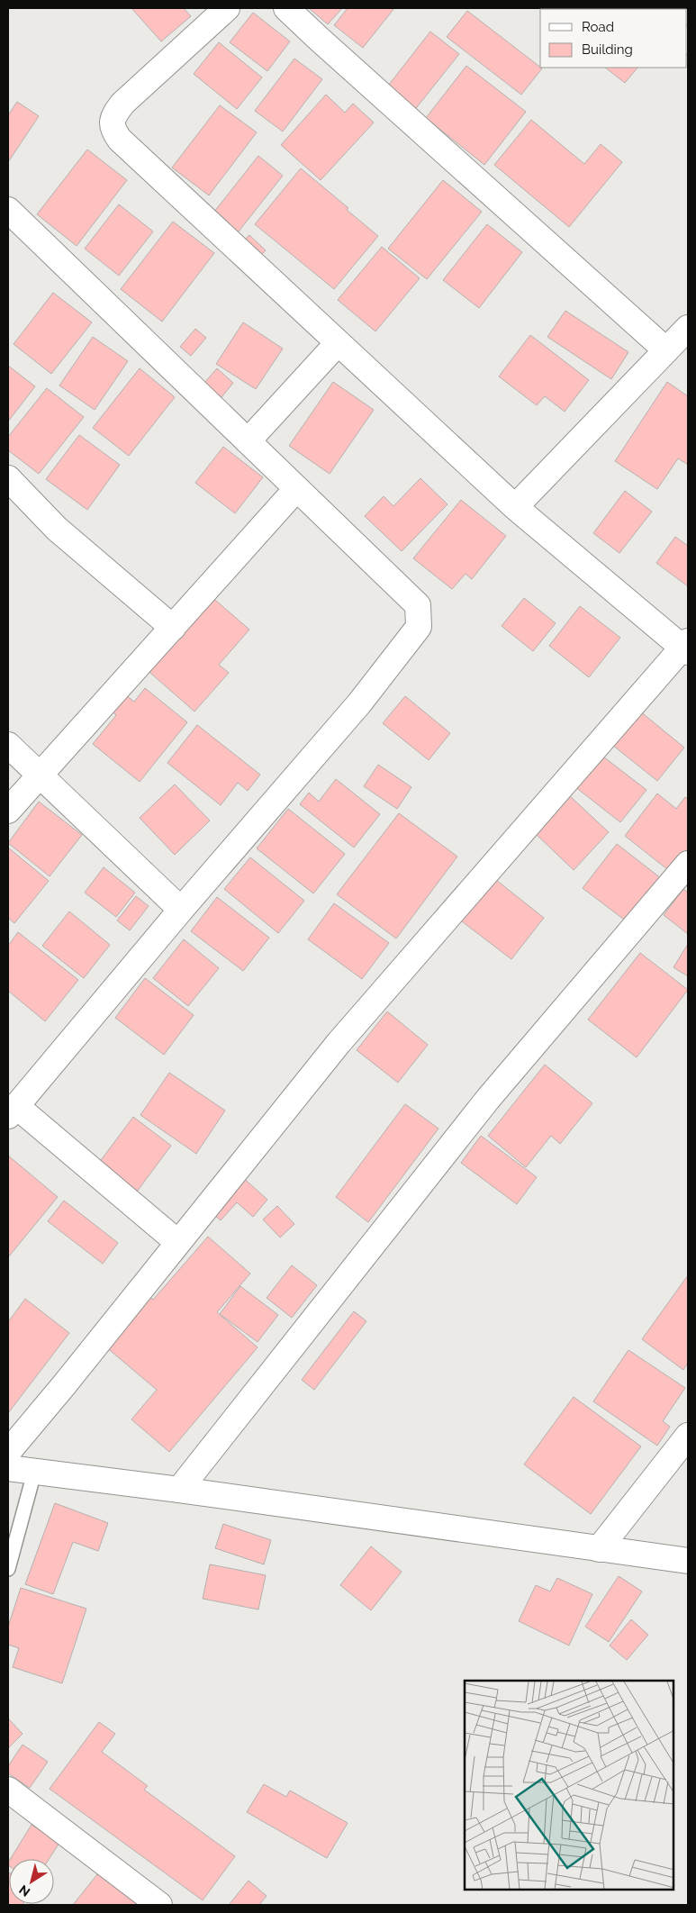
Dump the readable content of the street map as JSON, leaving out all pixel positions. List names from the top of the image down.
{
  "legend": ["Road", "Building"],
  "north": "bottom left"
}
